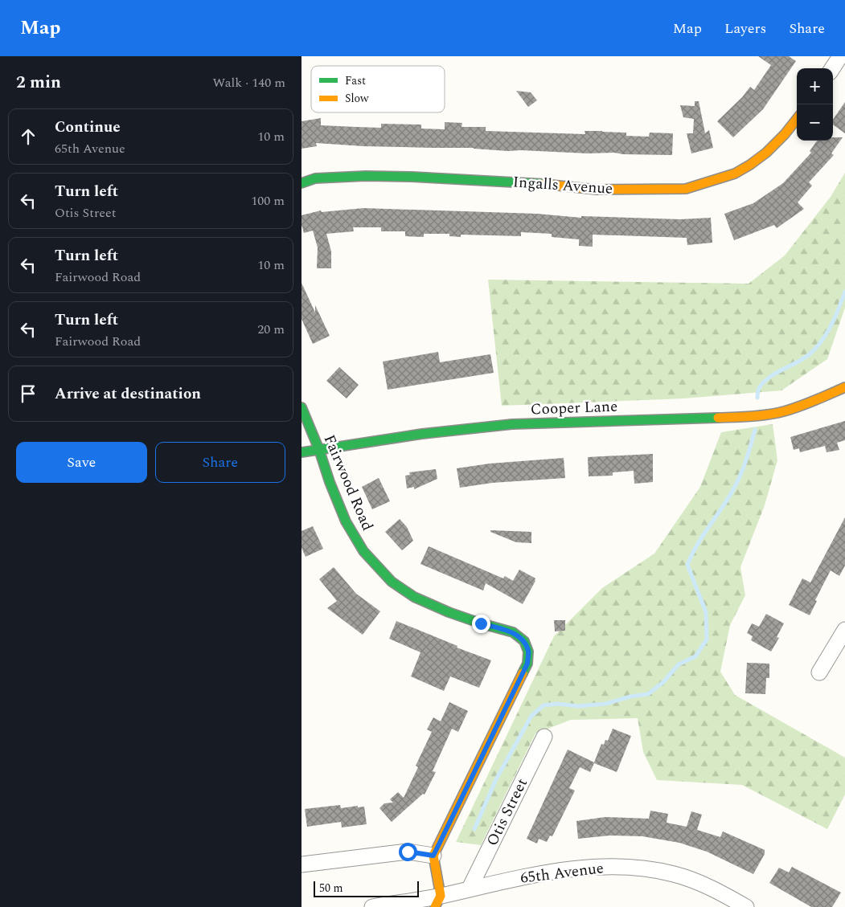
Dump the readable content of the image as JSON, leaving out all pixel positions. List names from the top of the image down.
{
  "streets": {
    "street": [
      "Ingalls Avenue",
      "Cooper Lane",
      "Fairwood Road",
      "Otis Street",
      "65th Avenue"
    ]
  },
  "crossings": [
    ["Cooper Lane", "Fairwood Road"],
    ["Otis Street", "65th Avenue"]
  ],
  "legend": ["Fast", "Slow"],
  "scale_bar": "50 m",
  "page": {
    "header": "Map",
    "nav": ["Map", "Layers", "Share"],
    "heading": ["2 min", "Walk · 140 m"],
    "map_buttons": ["+", "−"],
    "list": [
      ["Continue", "65th Avenue", "10 m"],
      ["Turn left", "Otis Street", "100 m"],
      ["Turn left", "Fairwood Road", "10 m"],
      ["Turn left", "Fairwood Road", "20 m"],
      "Arrive at destination"
    ],
    "buttons": ["Save", "Share"],
    "scale": "50 m"
  }
}
